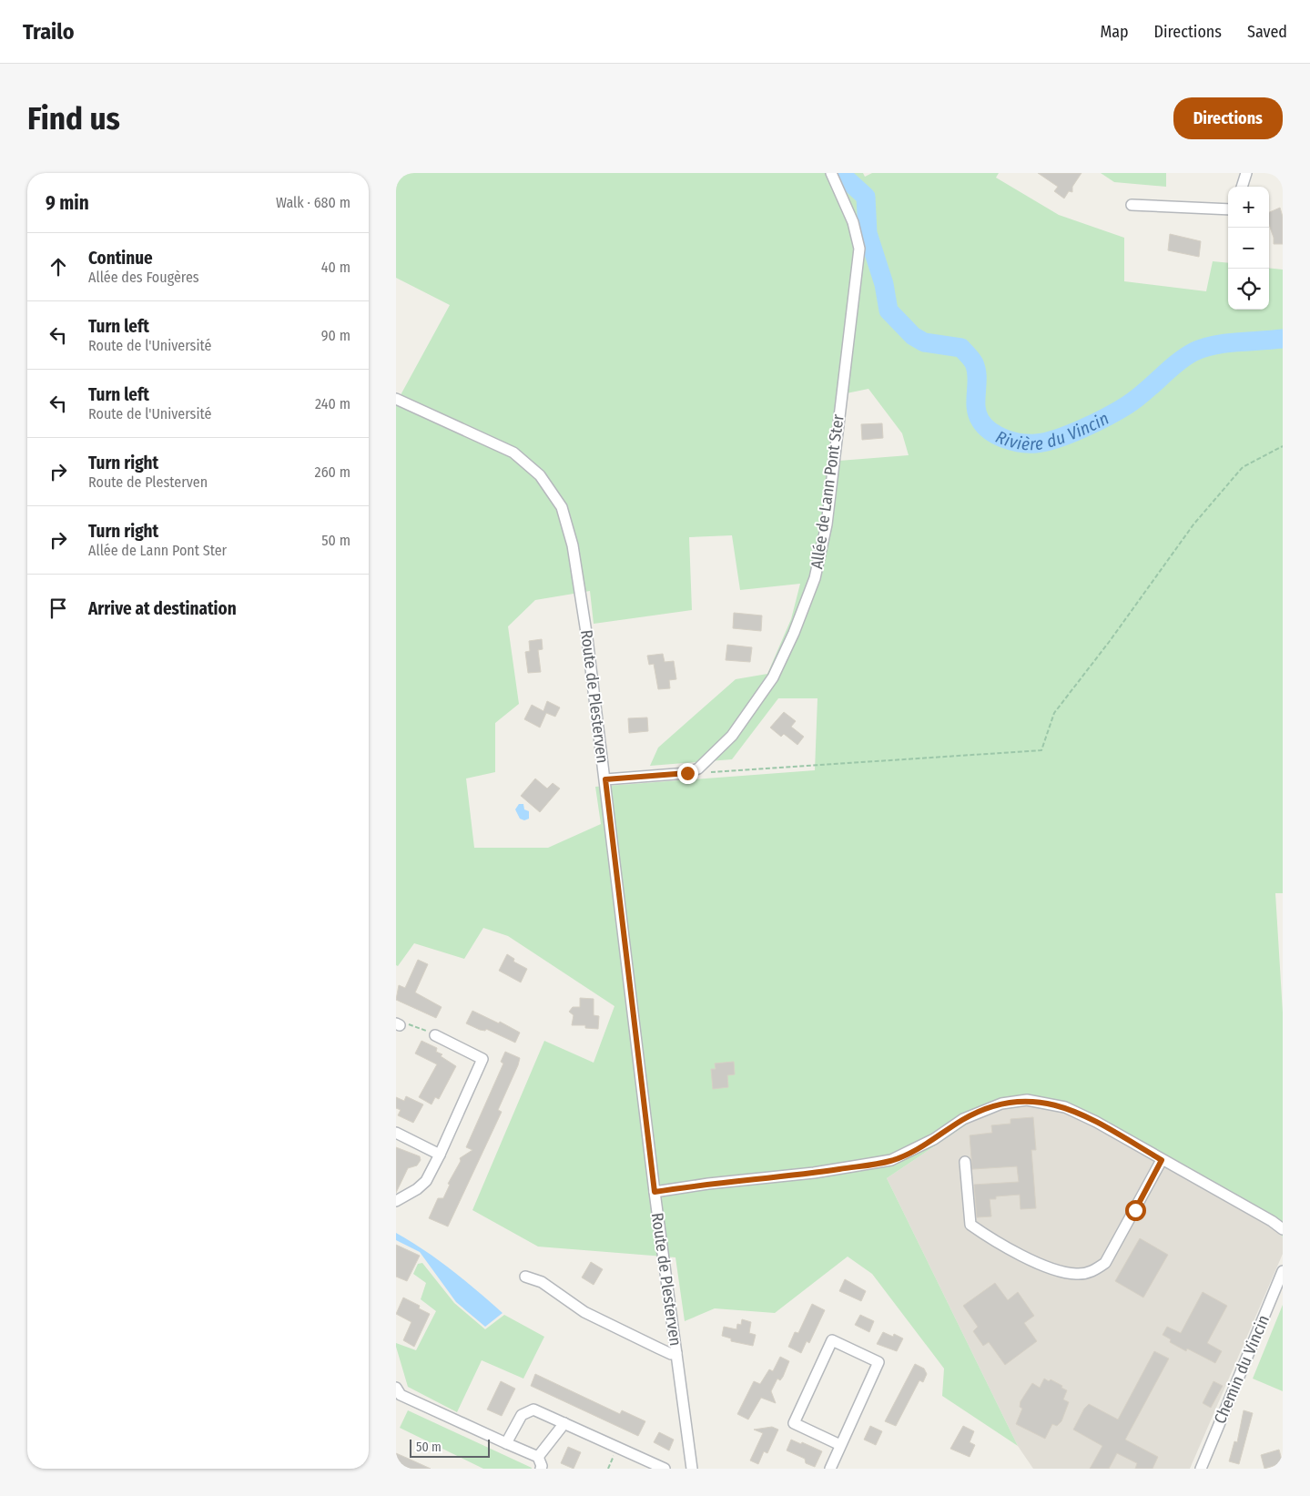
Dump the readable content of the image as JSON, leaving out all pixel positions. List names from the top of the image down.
{
  "streets": {
    "street": ["Allée de Lann Pont Ster", "Route de Plesterven", "Chemin du Vincin"]
  },
  "water": ["Rivière du Vincin"],
  "scale_bar": "50 m",
  "page": {
    "header": "Trailo",
    "nav": ["Map", "Directions", "Saved"],
    "buttons": "Directions",
    "title": "Find us",
    "heading": ["9 min", "Walk · 680 m"],
    "map_buttons": ["+", "−"],
    "list": [
      ["Continue", "Allée des Fougères", "40 m"],
      ["Turn left", "Route de l'Université", "90 m"],
      ["Turn left", "Route de l'Université", "240 m"],
      ["Turn right", "Route de Plesterven", "260 m"],
      ["Turn right", "Allée de Lann Pont Ster", "50 m"],
      "Arrive at destination"
    ],
    "scale": "50 m"
  }
}
